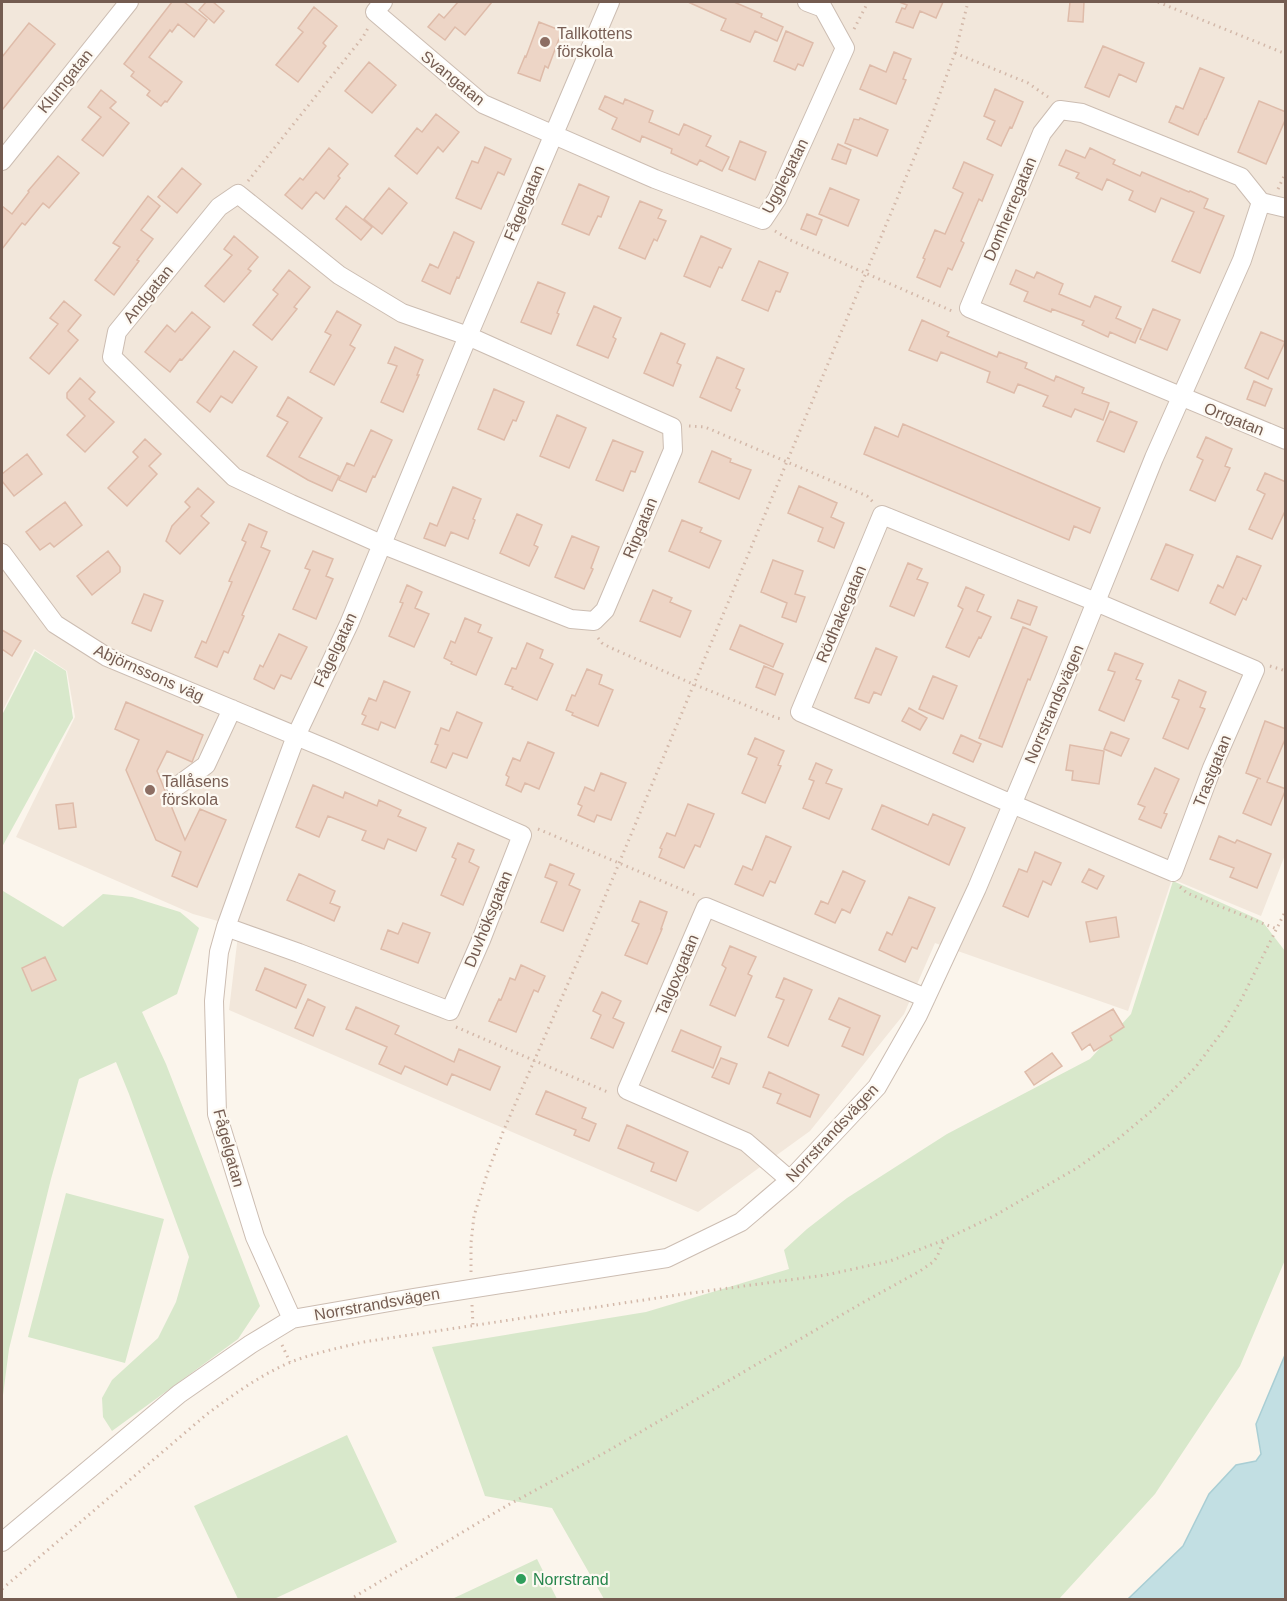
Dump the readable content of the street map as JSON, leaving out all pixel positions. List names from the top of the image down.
{
  "streets": {
    "street": [
      "Svangatan",
      "Klumgatan",
      "Ugglegatan",
      "Fågelgatan",
      "Domherregatan",
      "Andgatan",
      "Orrgatan",
      "Ripgatan",
      "Rödhakegatan",
      "Abjörnssons väg",
      "Norrstrandsvägen",
      "Trastgatan",
      "Duvhöksgatan",
      "Talgoxgatan"
    ]
  },
  "crossings": [
    ["Svangatan", "Ugglegatan"],
    ["Svangatan", "Fågelgatan"],
    ["Ugglegatan", "Fågelgatan"],
    ["Fågelgatan", "Andgatan"],
    ["Fågelgatan", "Abjörnssons väg"],
    ["Fågelgatan", "Norrstrandsvägen"],
    ["Orrgatan", "Norrstrandsvägen"],
    ["Norrstrandsvägen", "Trastgatan"]
  ],
  "places": ["Tallkottens förskola", "Tallåsens förskola", "Norrstrand"]
}
